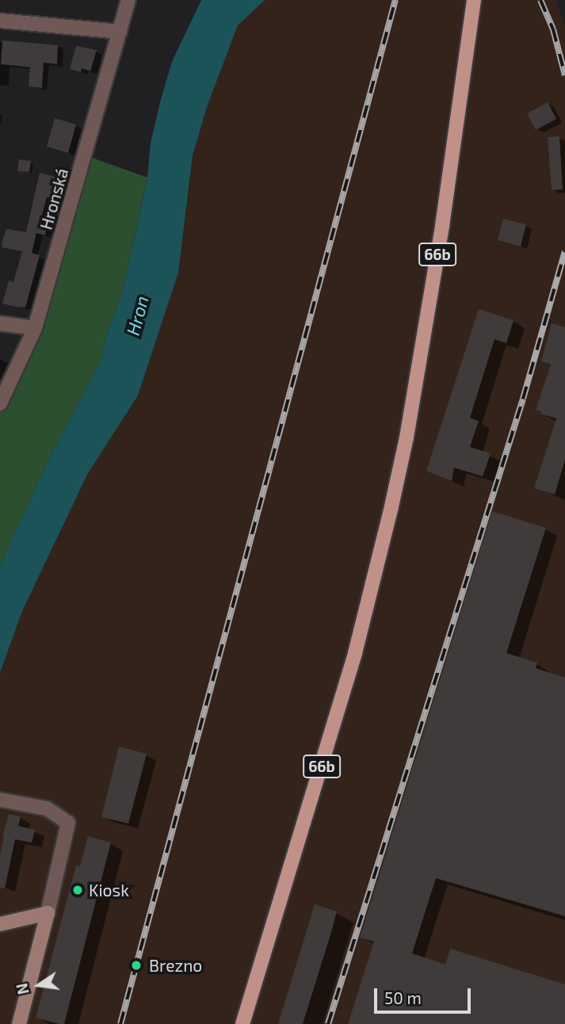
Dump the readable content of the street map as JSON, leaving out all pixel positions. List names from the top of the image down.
{
  "streets": {
    "main road": ["66b"],
    "street": ["Hronská"]
  },
  "water": ["Hron"],
  "places": ["Kiosk", "Brezno"],
  "scale_bar": "50 m",
  "north": "left"
}
